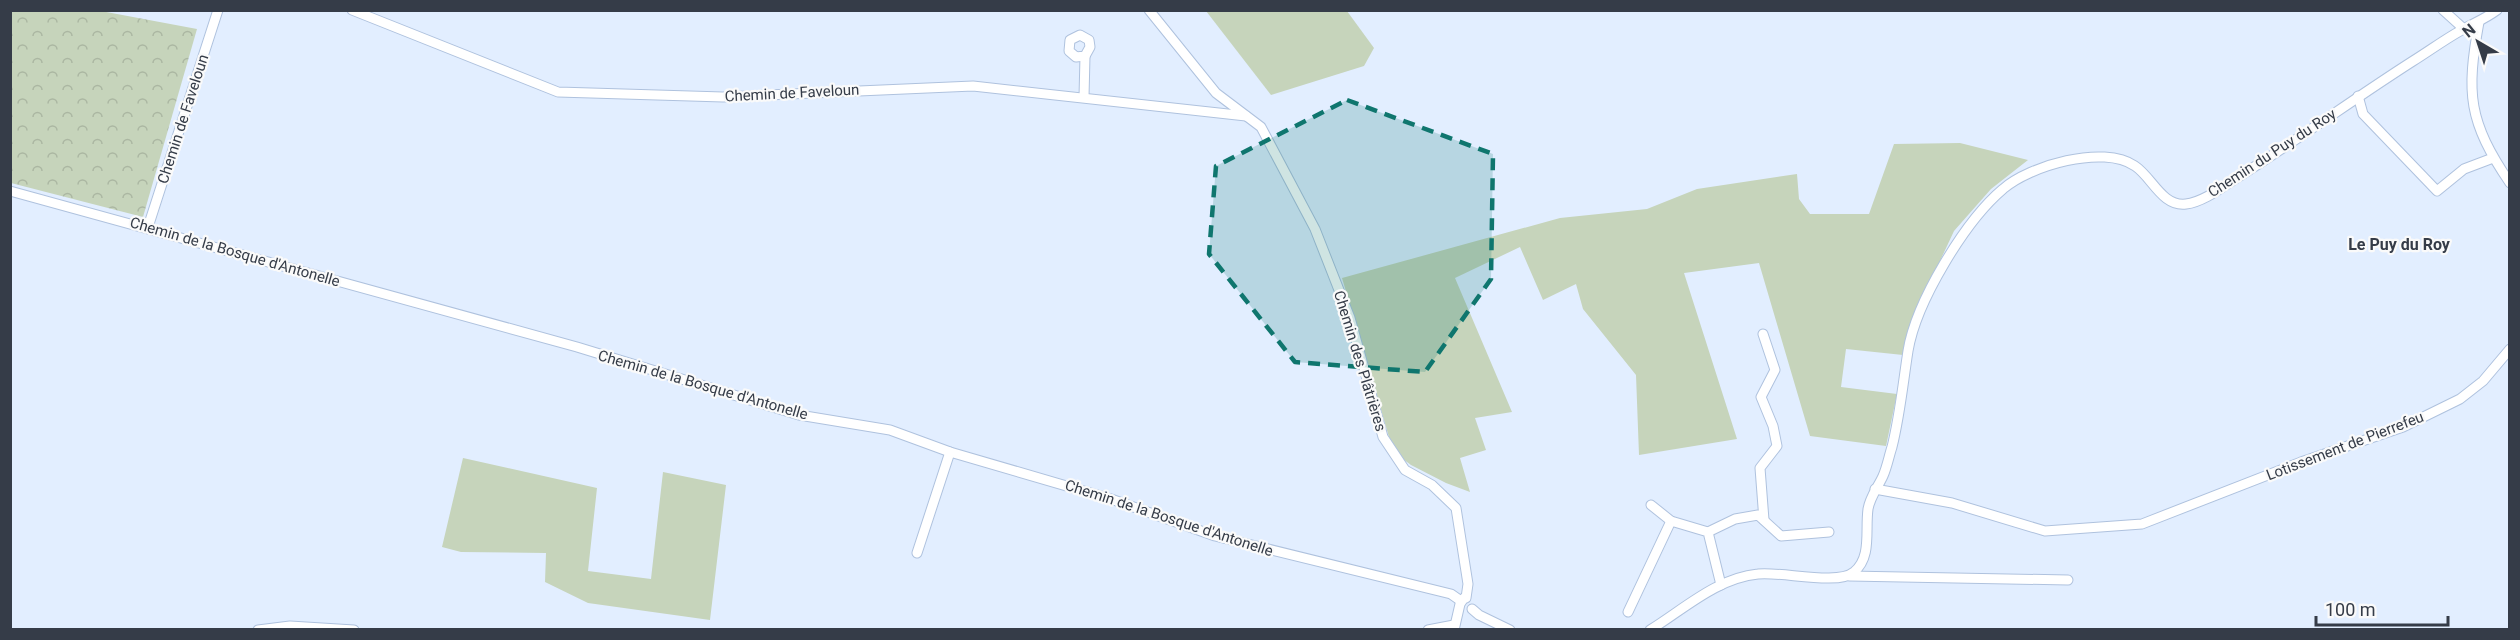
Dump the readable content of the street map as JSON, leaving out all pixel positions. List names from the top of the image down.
{
  "streets": {
    "street": [
      "Chemin de Faveloun",
      "Chemin du Puy du Roy",
      "Chemin de la Bosque d'Antonelle",
      "Chemin des Plâtrières",
      "Lotissement de Pierrefeu"
    ]
  },
  "crossings": [
    ["Chemin de Faveloun", "Chemin de la Bosque d'Antonelle"],
    ["Chemin de Faveloun", "Chemin des Plâtrières"],
    ["Chemin du Puy du Roy", "Lotissement de Pierrefeu"],
    ["Chemin de la Bosque d'Antonelle", "Chemin des Plâtrières"]
  ],
  "districts": ["Le Puy du Roy"],
  "scale_bar": "100 m",
  "north": "top left"
}
